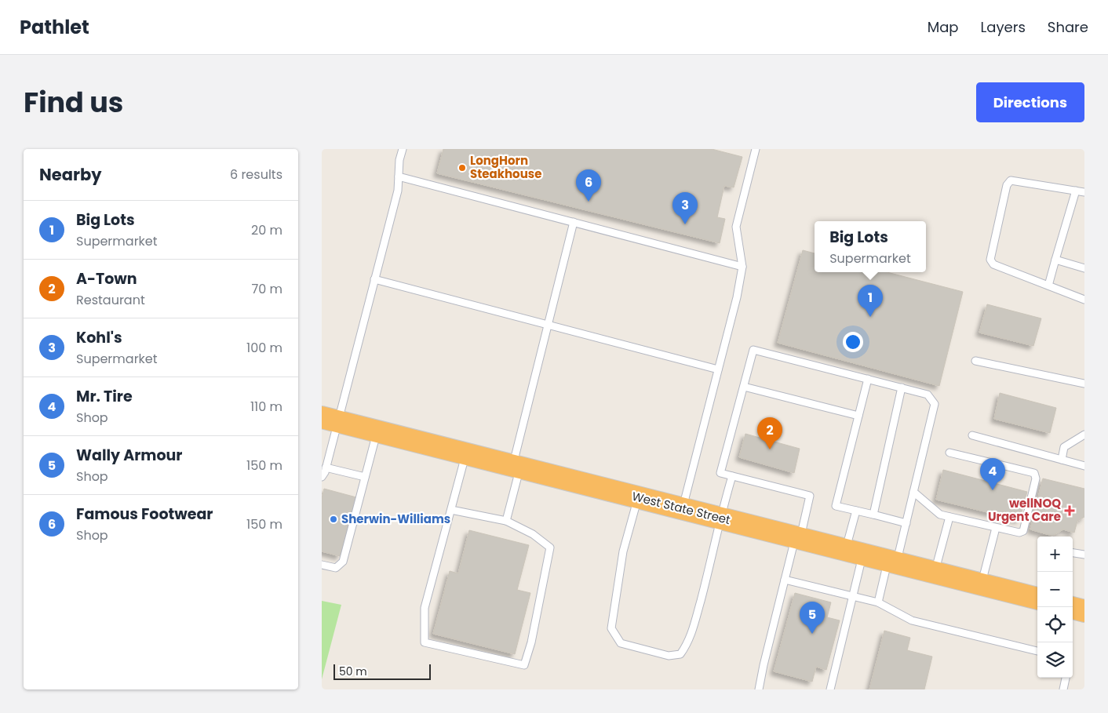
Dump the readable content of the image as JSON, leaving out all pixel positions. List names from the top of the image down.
{
  "streets": {
    "highway": ["West State Street"]
  },
  "places": {
    "other": ["LongHorn Steakhouse", "Sherwin-Williams"],
    "health": ["wellNOQ Urgent Care"]
  },
  "scale_bar": "50 m",
  "page": {
    "header": "Pathlet",
    "nav": ["Map", "Layers", "Share"],
    "title": "Find us",
    "buttons": "Directions",
    "heading": ["Nearby", "6 results"],
    "pins": [
      "6",
      "3",
      "1",
      "2",
      "4",
      "5"
    ],
    "list": [
      {
        "mark": "1",
        "name": "Big Lots",
        "note": "Supermarket",
        "value": "20 m"
      },
      {
        "mark": "2",
        "name": "A-Town",
        "note": "Restaurant",
        "value": "70 m"
      },
      {
        "mark": "3",
        "name": "Kohl's",
        "note": "Supermarket",
        "value": "100 m"
      },
      {
        "mark": "4",
        "name": "Mr. Tire",
        "note": "Shop",
        "value": "110 m"
      },
      {
        "mark": "5",
        "name": "Wally Armour",
        "note": "Shop",
        "value": "150 m"
      },
      {
        "mark": "6",
        "name": "Famous Footwear",
        "note": "Shop",
        "value": "150 m"
      }
    ],
    "popup": ["Big Lots", "Supermarket"],
    "map_buttons": ["+", "−"],
    "scale": "50 m"
  }
}
